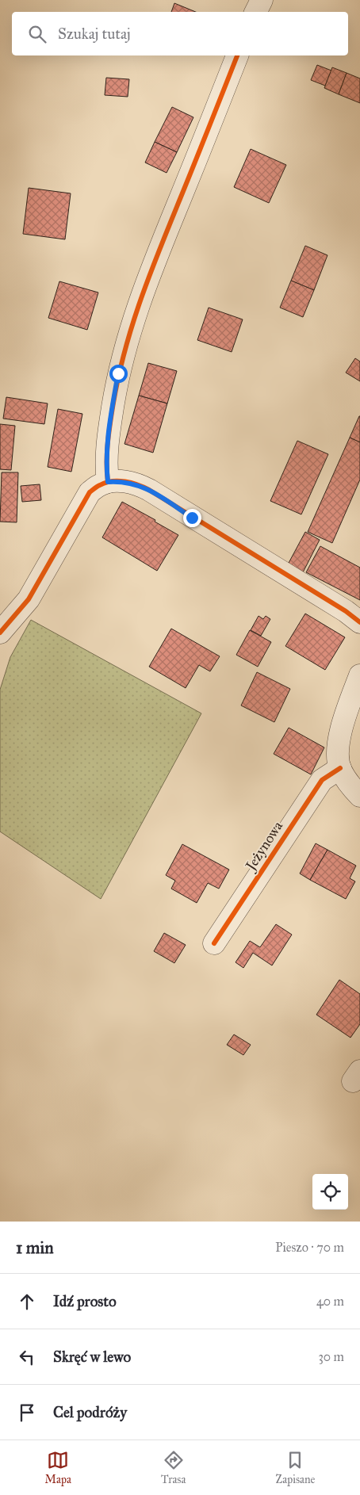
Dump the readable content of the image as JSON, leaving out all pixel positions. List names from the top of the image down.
{
  "streets": {
    "street": ["Jeżynowa"]
  },
  "page": {
    "search": "Szukaj tutaj",
    "heading": ["1 min", "Pieszo · 70 m"],
    "list": [
      ["Idź prosto", "40 m"],
      ["Skręć w lewo", "30 m"],
      "Cel podróży"
    ],
    "nav": ["Mapa", "Trasa", "Zapisane"]
  }
}
